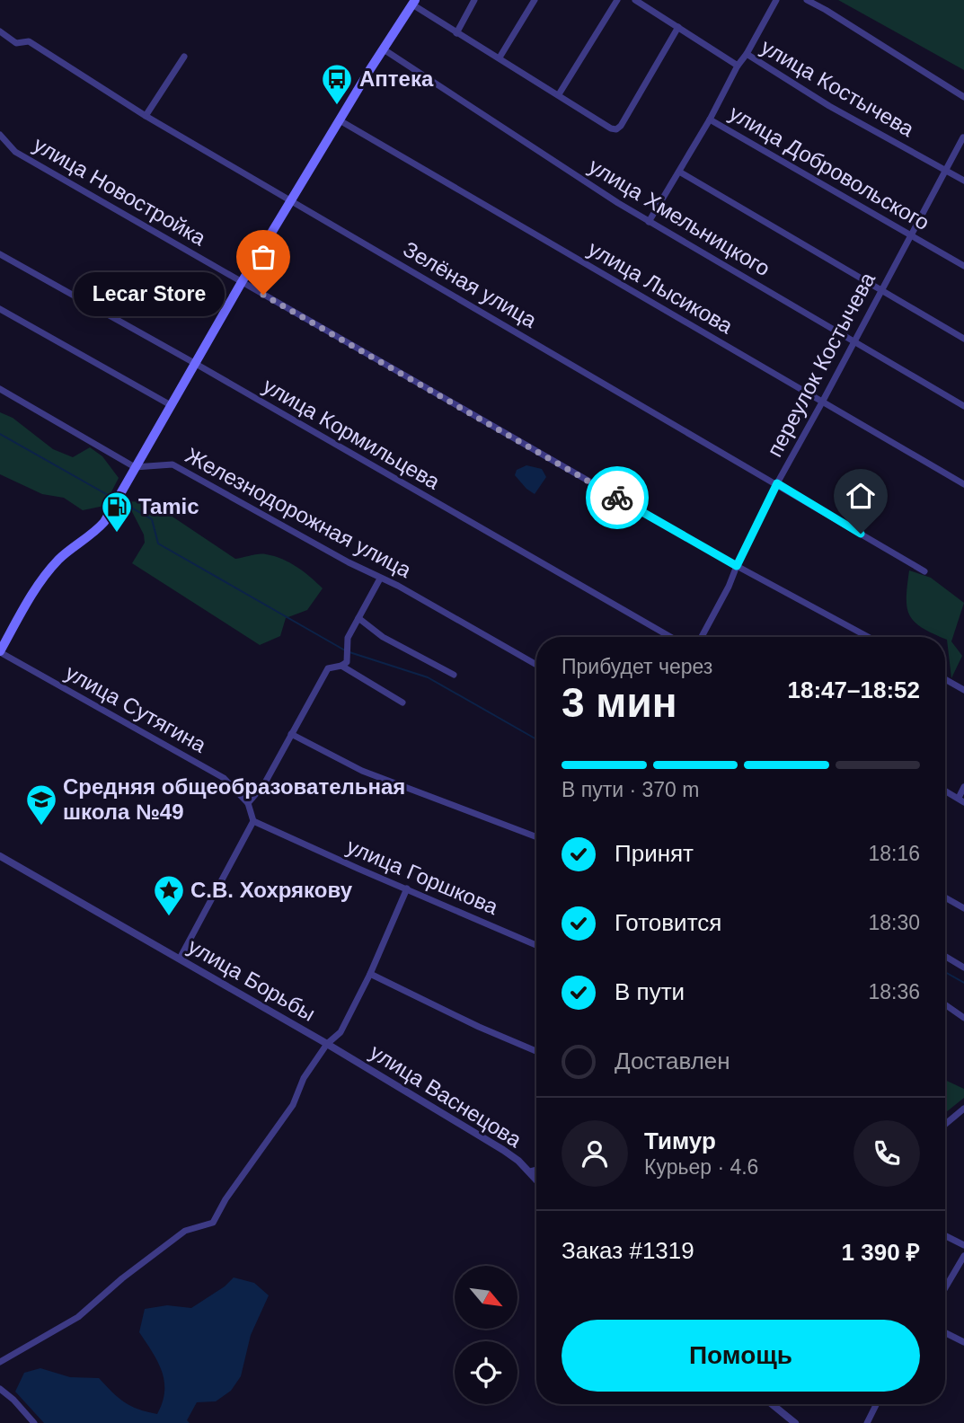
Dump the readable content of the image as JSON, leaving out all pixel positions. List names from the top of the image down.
{
  "streets": {
    "street": [
      "улица Костычева",
      "улица Добровольского",
      "улица Новостройка",
      "улица Хмельницкого",
      "Зелёная улица",
      "улица Лысикова",
      "переулок Костычева",
      "улица Кормильцева",
      "Железнодорожная улица",
      "улица Сутягина",
      "улица Горшкова",
      "улица Борьбы",
      "улица Васнецова"
    ]
  },
  "crossings": [
    ["улица Костычева", "переулок Костычева"],
    ["улица Добровольского", "переулок Костычева"],
    ["улица Новостройка", "переулок Костычева"],
    ["улица Хмельницкого", "переулок Костычева"],
    ["Зелёная улица", "переулок Костычева"],
    ["улица Лысикова", "переулок Костычева"],
    ["улица Борьбы", "улица Васнецова"]
  ],
  "places": {
    "bus stop": ["Аптека"],
    "other": ["Lecar Store"],
    "fuel station": ["Tamic"],
    "school or university": ["Средняя общеобразовательная школа №49"],
    "place": ["С.В. Хохрякову"]
  },
  "north": "bottom right",
  "page": {
    "bubble": "Lecar Store",
    "heading": ["3 мин", "Прибудет через", "18:47–18:52"],
    "panel": [
      "Тимур",
      "Курьер · 4.6",
      "Заказ #1319",
      "1 390 ₽"
    ],
    "bar": "В пути · 370 m",
    "list": [
      ["Принят", "18:16"],
      ["Готовится", "18:30"],
      ["В пути", "18:36"],
      "Доставлен"
    ],
    "buttons": "Помощь"
  }
}
